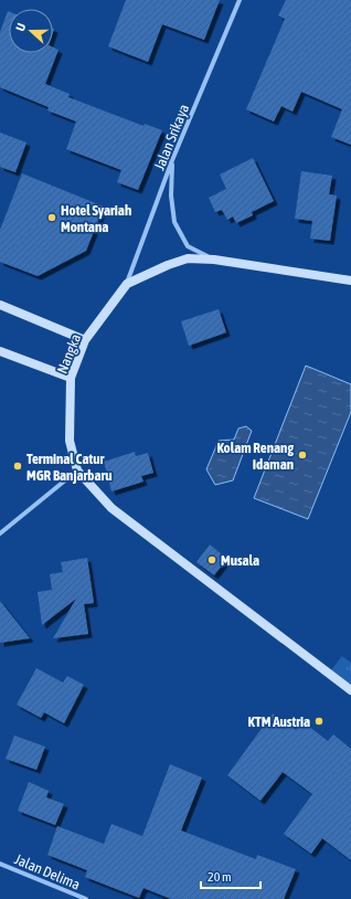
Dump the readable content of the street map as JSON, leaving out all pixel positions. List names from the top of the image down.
{
  "streets": {
    "street": ["Jalan Srikaya", "Nangka", "Jalan Delima"]
  },
  "crossings": [
    ["Jalan Srikaya", "Nangka"]
  ],
  "places": [
    "Hotel Syariah Montana",
    "Kolam Renang Idaman",
    "Terminal Catur MGR Banjarbaru",
    "Musala",
    "KTM Austria"
  ],
  "scale_bar": "20 m",
  "north": "left"
}
